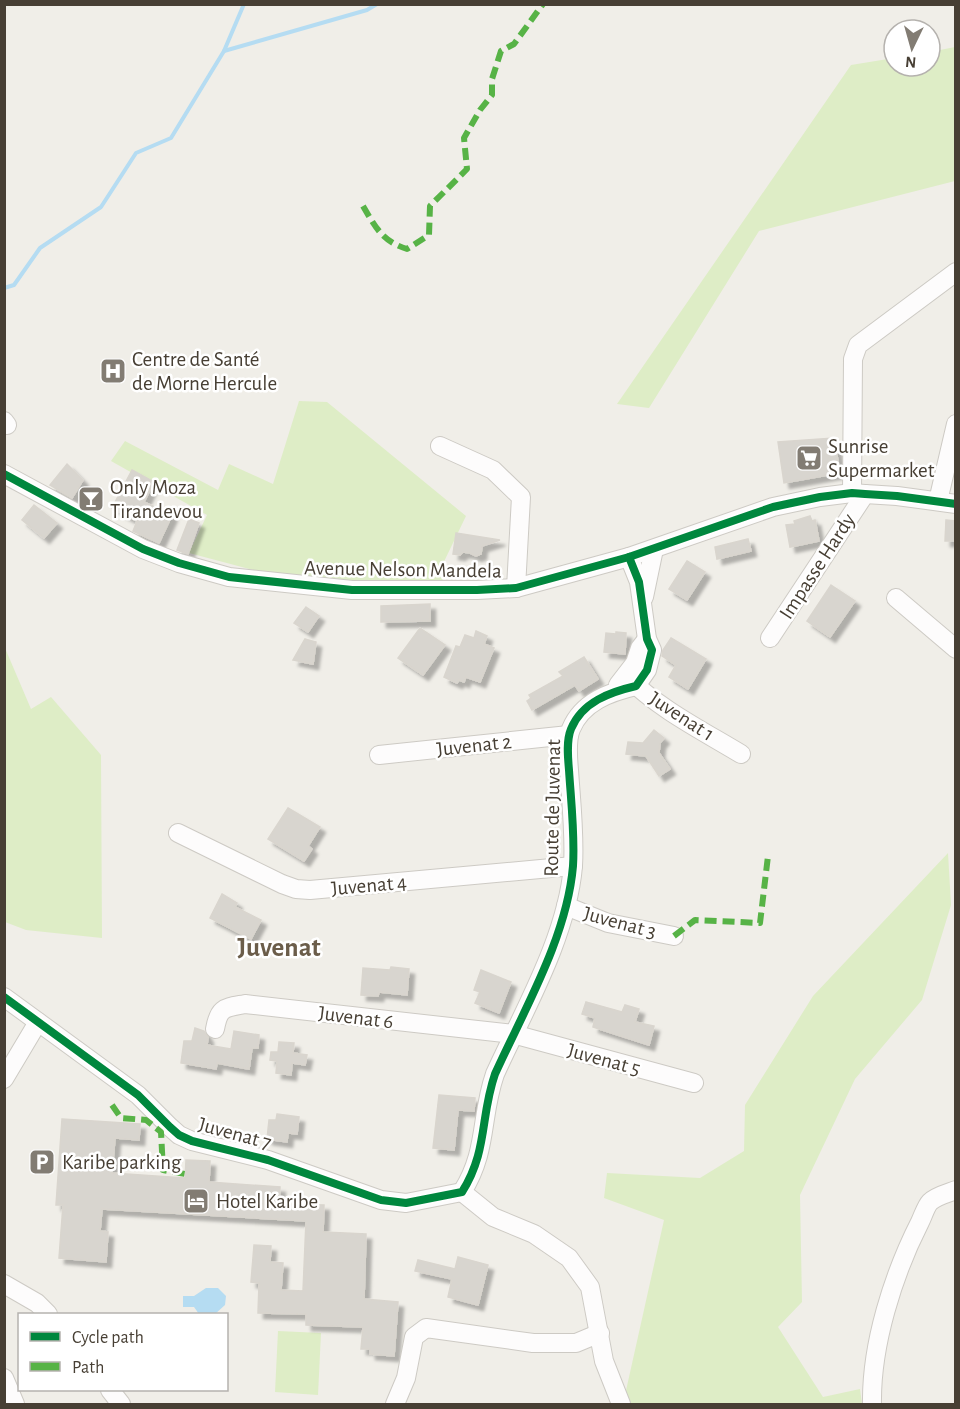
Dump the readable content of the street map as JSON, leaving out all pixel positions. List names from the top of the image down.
{
  "streets": {
    "street": [
      "Impasse Hardy",
      "Avenue Nelson Mandela",
      "Juvenat 1",
      "Juvenat 2",
      "Route de Juvenat",
      "Juvenat 4",
      "Juvenat 3",
      "Juvenat 6",
      "Juvenat 5",
      "Juvenat 7"
    ]
  },
  "crossings": [
    ["Impasse Hardy", "Avenue Nelson Mandela"],
    ["Avenue Nelson Mandela", "Route de Juvenat"],
    ["Juvenat 1", "Route de Juvenat"],
    ["Juvenat 2", "Route de Juvenat"],
    ["Route de Juvenat", "Juvenat 4"],
    ["Route de Juvenat", "Juvenat 3"],
    ["Route de Juvenat", "Juvenat 6"],
    ["Route de Juvenat", "Juvenat 5"],
    ["Route de Juvenat", "Juvenat 7"],
    ["Juvenat 6", "Juvenat 5"]
  ],
  "districts": ["Juvenat"],
  "places": {
    "hospital": ["Centre de Santé de Morne Hercule"],
    "supermarket": ["Sunrise Supermarket"],
    "bar": ["Only Moza Tirandevou"],
    "parking": ["Karibe parking"],
    "hotel": ["Hotel Karibe"]
  },
  "legend": ["Cycle path", "Path"],
  "north": "bottom"
}
